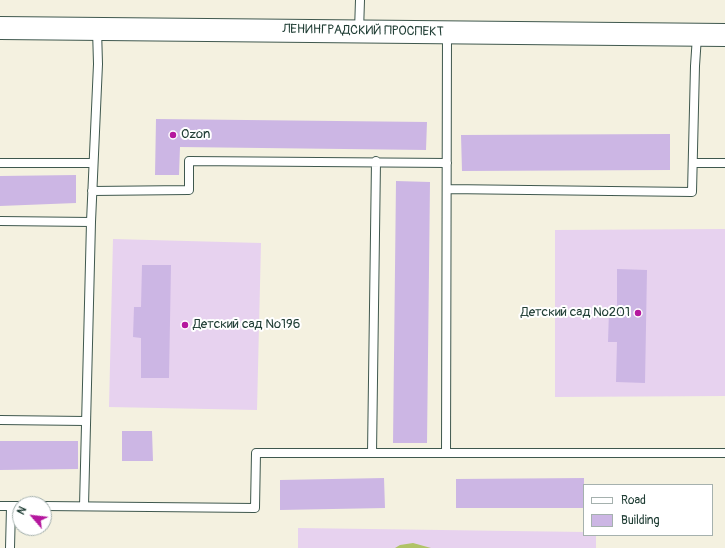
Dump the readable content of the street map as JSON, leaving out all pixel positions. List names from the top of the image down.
{
  "streets": {
    "main road": ["ЛЕНИНГРАДСКИЙ ПРОСПЕКТ"]
  },
  "places": ["Ozon", "Детский сад №201", "Детский сад №196"],
  "legend": ["Road", "Building"],
  "north": "top left"
}
